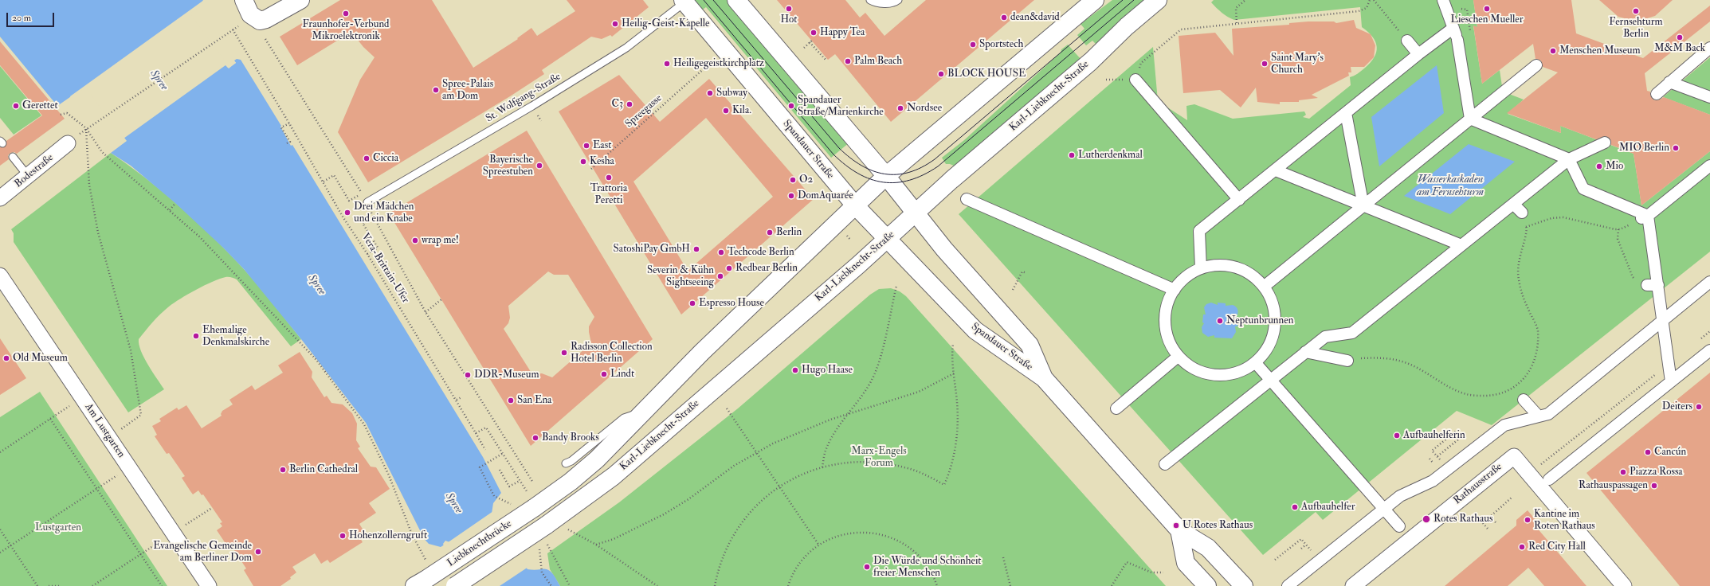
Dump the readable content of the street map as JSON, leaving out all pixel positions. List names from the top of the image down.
{
  "streets": {
    "main road": ["Karl-Liebknecht-Straße", "Spandauer Straße", "Liebknechtbrücke"],
    "street": ["Bodestraße", "Am Lustgarten", "Rathausstraße"],
    "lane": ["St. Wolfgang-Straße"],
    "path": ["Spreegasse", "Vera-Brittain-Ufer"]
  },
  "crossings": [
    ["Karl-Liebknecht-Straße", "Spandauer Straße"],
    ["Karl-Liebknecht-Straße", "Liebknechtbrücke"],
    ["St. Wolfgang-Straße", "Spandauer Straße"],
    ["St. Wolfgang-Straße", "Vera-Brittain-Ufer"]
  ],
  "water": ["Spree", "Wasserkaskaden am Fernsehturm"],
  "parks": ["Marx-Engels Forum", "Lustgarten"],
  "places": [
    "Hot",
    "Lieschen Mueller",
    "Fernsehturm Berlin",
    "Fraunhofer-Verbund Mikroelektronik",
    "dean&david",
    "Heilig-Geist-Kapelle",
    "Happy Tea",
    "M&M Back",
    "Sportstech",
    "Menschen Museum",
    "Palm Beach",
    "Heiligegeistkirchplatz",
    "Saint Mary's Church",
    "BLOCK HOUSE",
    "Spree-Palais am Dom",
    "Subway",
    "C3",
    "Gerettet",
    "Spandauer Straße/Marienkirche",
    "Nordsee",
    "Kila.",
    "East",
    "MIO Berlin",
    "Lutherdenkmal",
    "Ciccia",
    "Kesha",
    "Bayerische Spreestuben",
    "Mio",
    "Trattoria Peretti",
    "O2",
    "DomAquarée",
    "Drei Mädchen und ein Knabe",
    "Berlin",
    "wrap me!",
    "SatoshiPay GmbH",
    "Techcode Berlin",
    "Redbear Berlin",
    "Severin & Kühn Sightseeing",
    "Espresso House",
    "Neptunbrunnen",
    "Ehemalige Denkmalskirche",
    "Radisson Collection Hotel Berlin",
    "Old Museum",
    "Hugo Haase",
    "Lindt",
    "DDR-Museum",
    "San Ena",
    "Deiters",
    "Aufbauhelferin",
    "Bandy Brooks",
    "Cancún",
    "Berlin Cathedral",
    "Piazza Rossa",
    "Rathauspassagen",
    "Aufbauhelfer",
    "Rotes Rathaus",
    "Kantine im Roten Rathaus",
    "U Rotes Rathaus",
    "Hohenzollerngruft",
    "Red City Hall",
    "Evangelische Gemeinde am Berliner Dom",
    "Die Würde und Schönheit freier Menschen"
  ],
  "scale_bar": "20 m"
}
